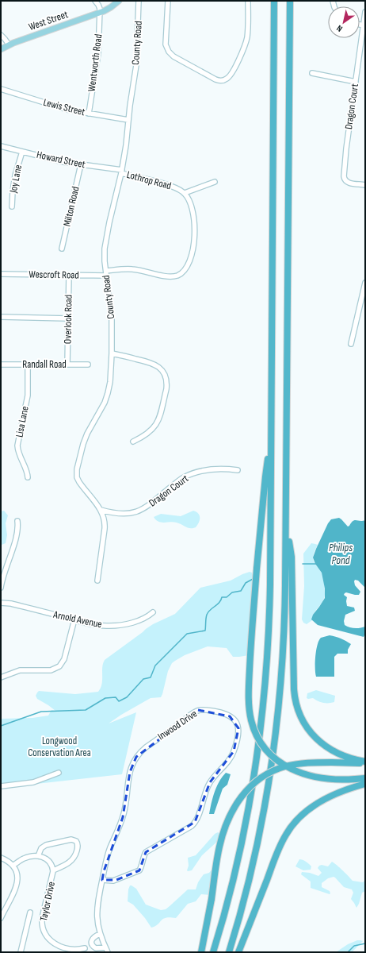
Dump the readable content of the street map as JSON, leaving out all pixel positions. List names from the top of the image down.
{
  "streets": {
    "main road": ["West Street"],
    "street": [
      "County Road",
      "Wentworth Road",
      "Dragon Court",
      "Lewis Street",
      "Howard Street",
      "Joy Lane",
      "Lothrop Road",
      "Milton Road",
      "Wescroft Road",
      "Overlook Road",
      "Randall Road",
      "Lisa Lane",
      "Arnold Avenue",
      "Inwood Drive",
      "Taylor Drive"
    ]
  },
  "crossings": [
    ["West Street", "Wentworth Road"],
    ["County Road", "Dragon Court"],
    ["County Road", "Lewis Street"],
    ["County Road", "Howard Street"],
    ["County Road", "Lothrop Road"],
    ["County Road", "Wescroft Road"],
    ["Wentworth Road", "Lewis Street"],
    ["Howard Street", "Joy Lane"],
    ["Howard Street", "Lothrop Road"],
    ["Howard Street", "Milton Road"],
    ["Lothrop Road", "Wescroft Road"],
    ["Wescroft Road", "Overlook Road"],
    ["Overlook Road", "Randall Road"],
    ["Randall Road", "Lisa Lane"]
  ],
  "water": ["Philips Pond"],
  "parks": ["Longwood Conservation Area"],
  "north": "bottom left"
}
